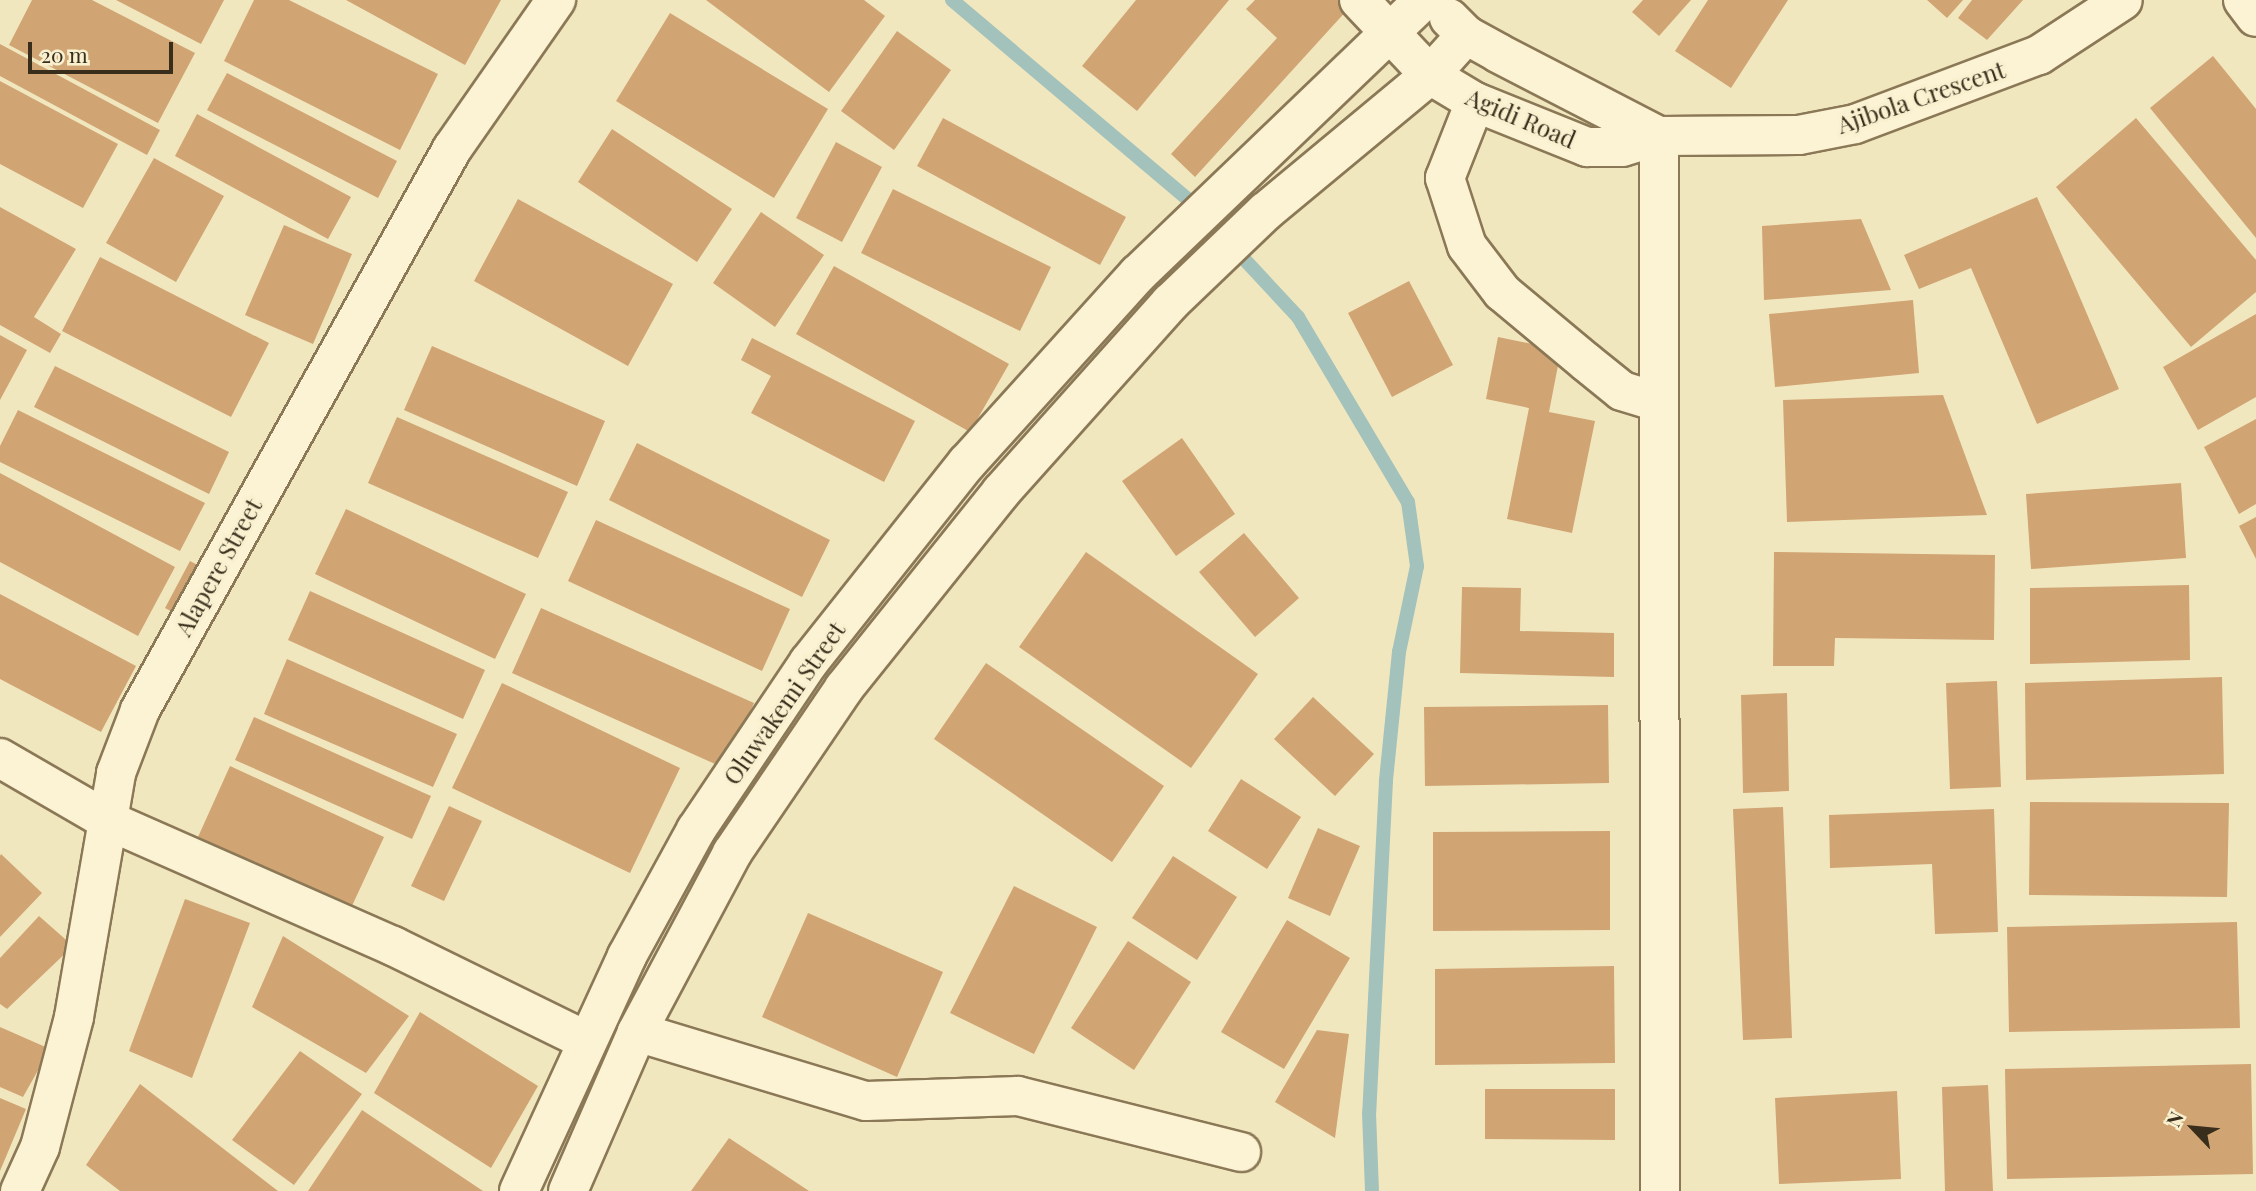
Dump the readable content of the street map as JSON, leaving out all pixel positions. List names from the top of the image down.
{
  "streets": {
    "street": [
      "Ajibola Crescent",
      "Agidi Road",
      "Alapere Street",
      "Oluwakemi Street"
    ]
  },
  "crossings": [
    ["Ajibola Crescent", "Agidi Road"],
    ["Agidi Road", "Oluwakemi Street"]
  ],
  "scale_bar": "20 m",
  "north": "top left"
}
